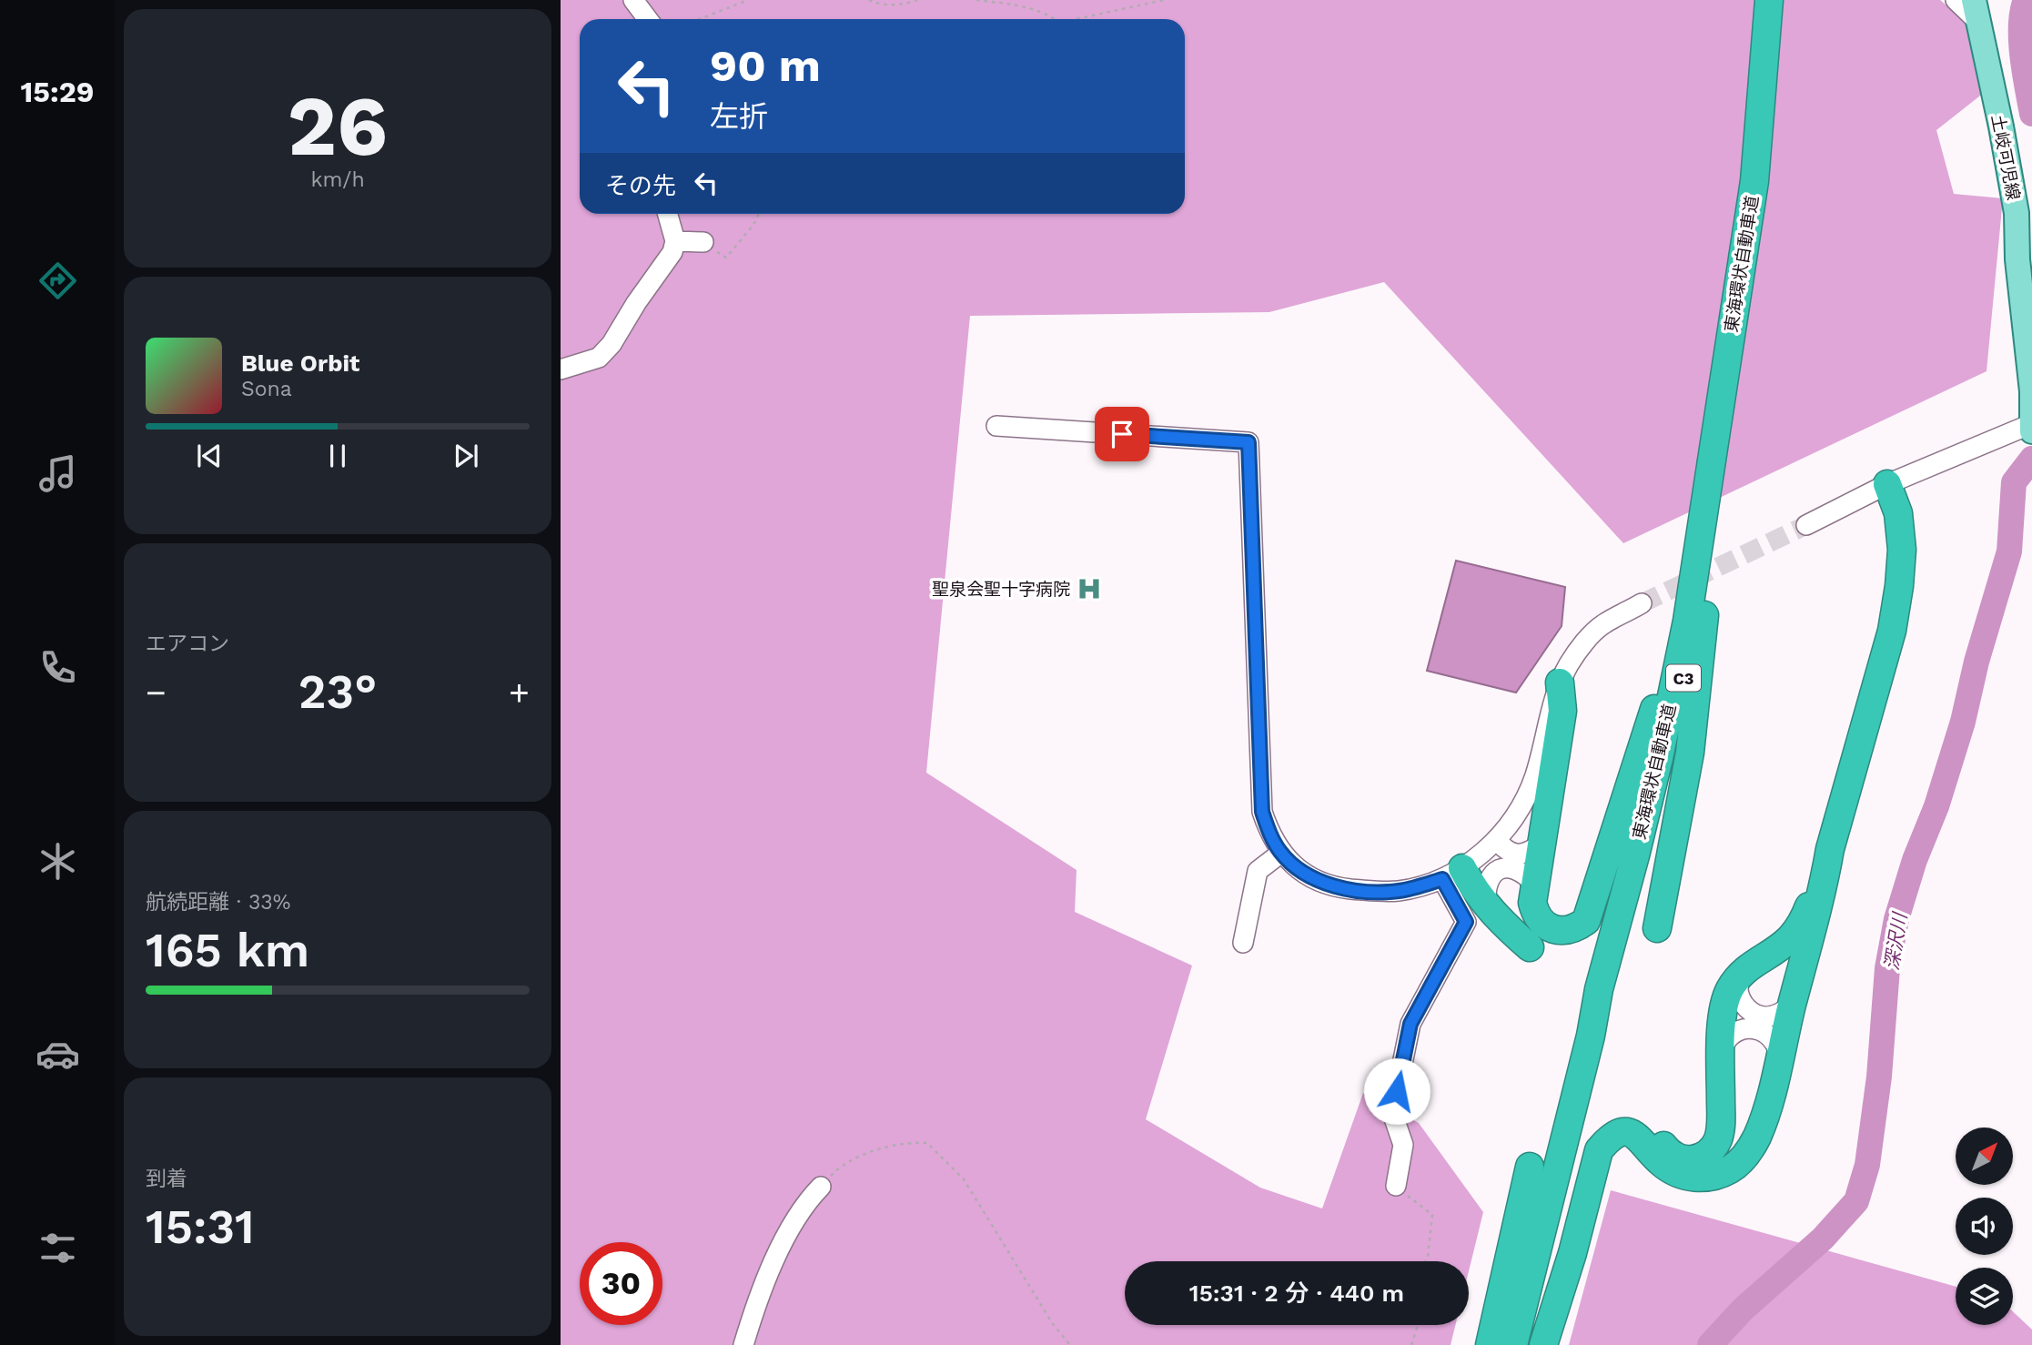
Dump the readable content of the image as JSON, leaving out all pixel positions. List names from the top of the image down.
{
  "streets": {
    "highway": ["東海環状自動車道", "C3"],
    "main road": ["土岐可児線"]
  },
  "water": ["深沢川"],
  "places": {
    "hospital": ["聖泉会聖十字病院"]
  },
  "north": "top right",
  "page": {
    "tabs": "15:29",
    "tile": [
      ["26", "km/h"],
      "エアコン",
      ["航続距離 · 33%", "165 km"],
      ["到着", "15:31"]
    ],
    "turn": ["90 m", "左折"],
    "then": "その先",
    "song": ["Blue Orbit", "Sona"],
    "heat": ["−", "23°", "+"],
    "limit": "30",
    "trip": "15:31 · 2 分 · 440 m"
  }
}
